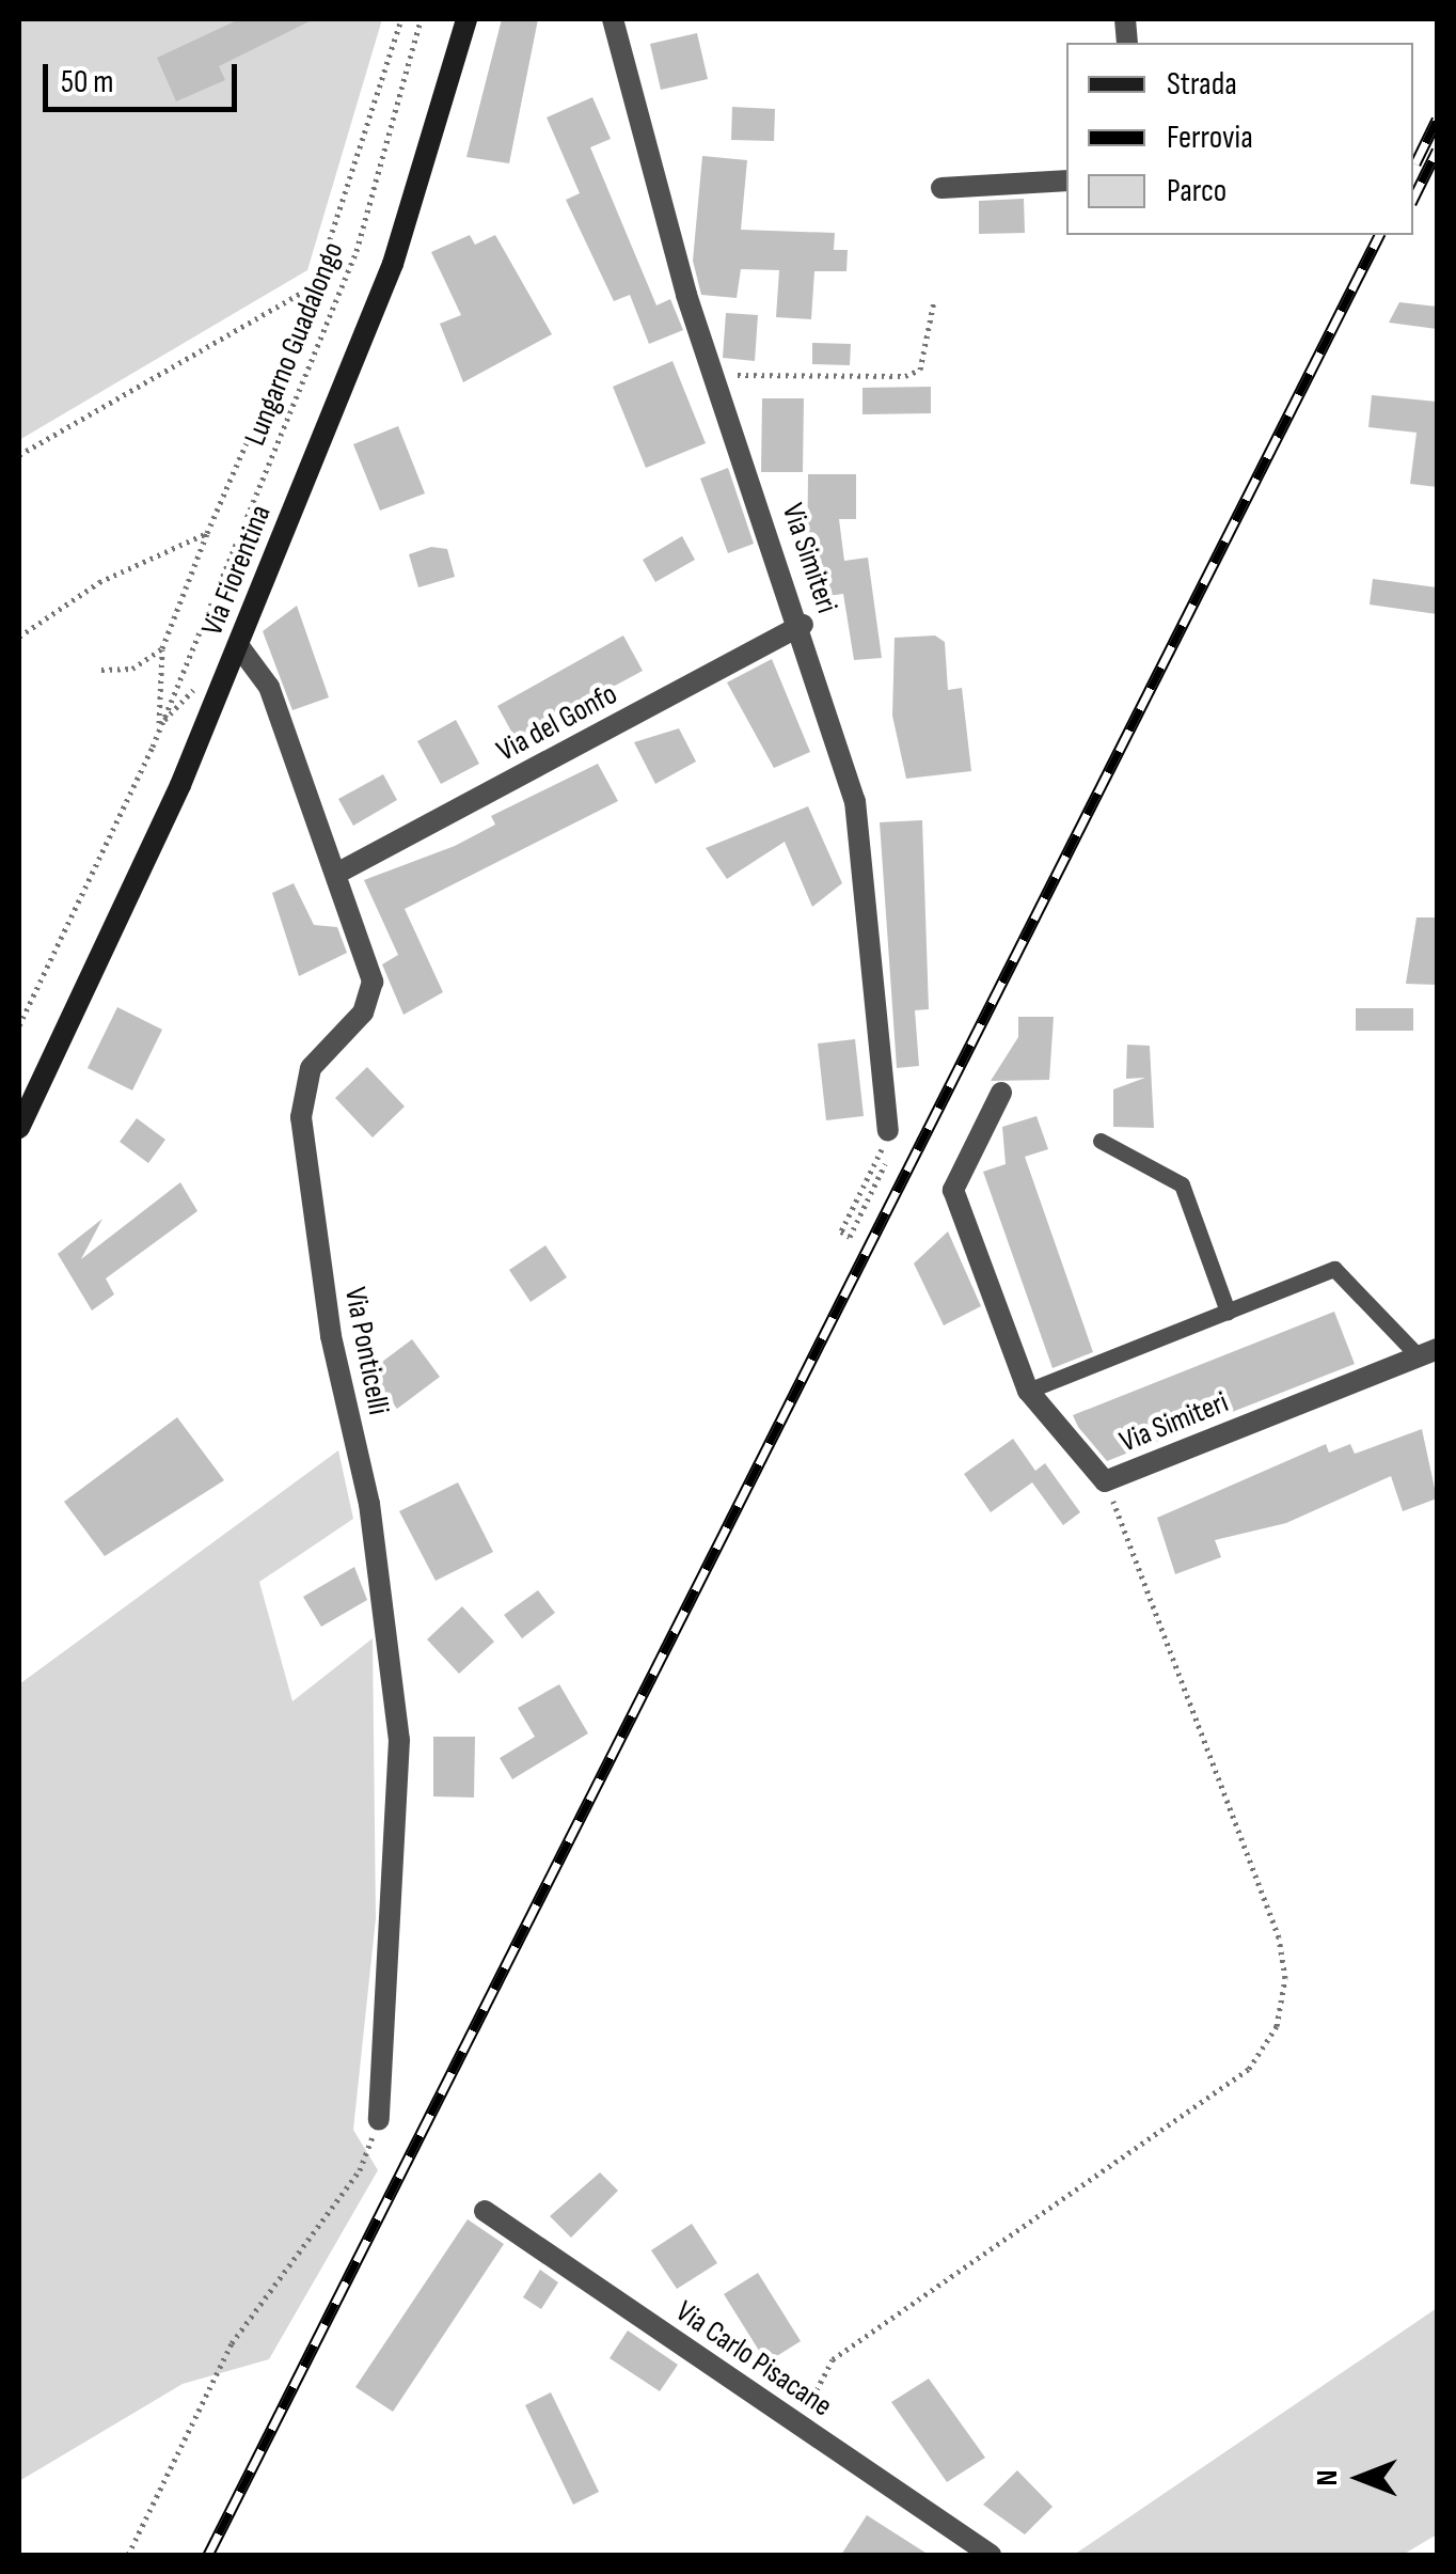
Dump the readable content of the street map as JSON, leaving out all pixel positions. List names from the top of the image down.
{
  "streets": {
    "main road": ["Via Fiorentina"],
    "street": [
      "Via Simiteri",
      "Via del Gonfo",
      "Via Ponticelli",
      "Via Carlo Pisacane"
    ],
    "path": ["Lungarno Guadalongo"]
  },
  "crossings": [
    ["Via Simiteri", "Via del Gonfo"],
    ["Via Fiorentina", "Via Ponticelli"],
    ["Via del Gonfo", "Via Ponticelli"]
  ],
  "legend": ["Strada", "Ferrovia", "Parco"],
  "scale_bar": "50 m",
  "north": "left"
}
